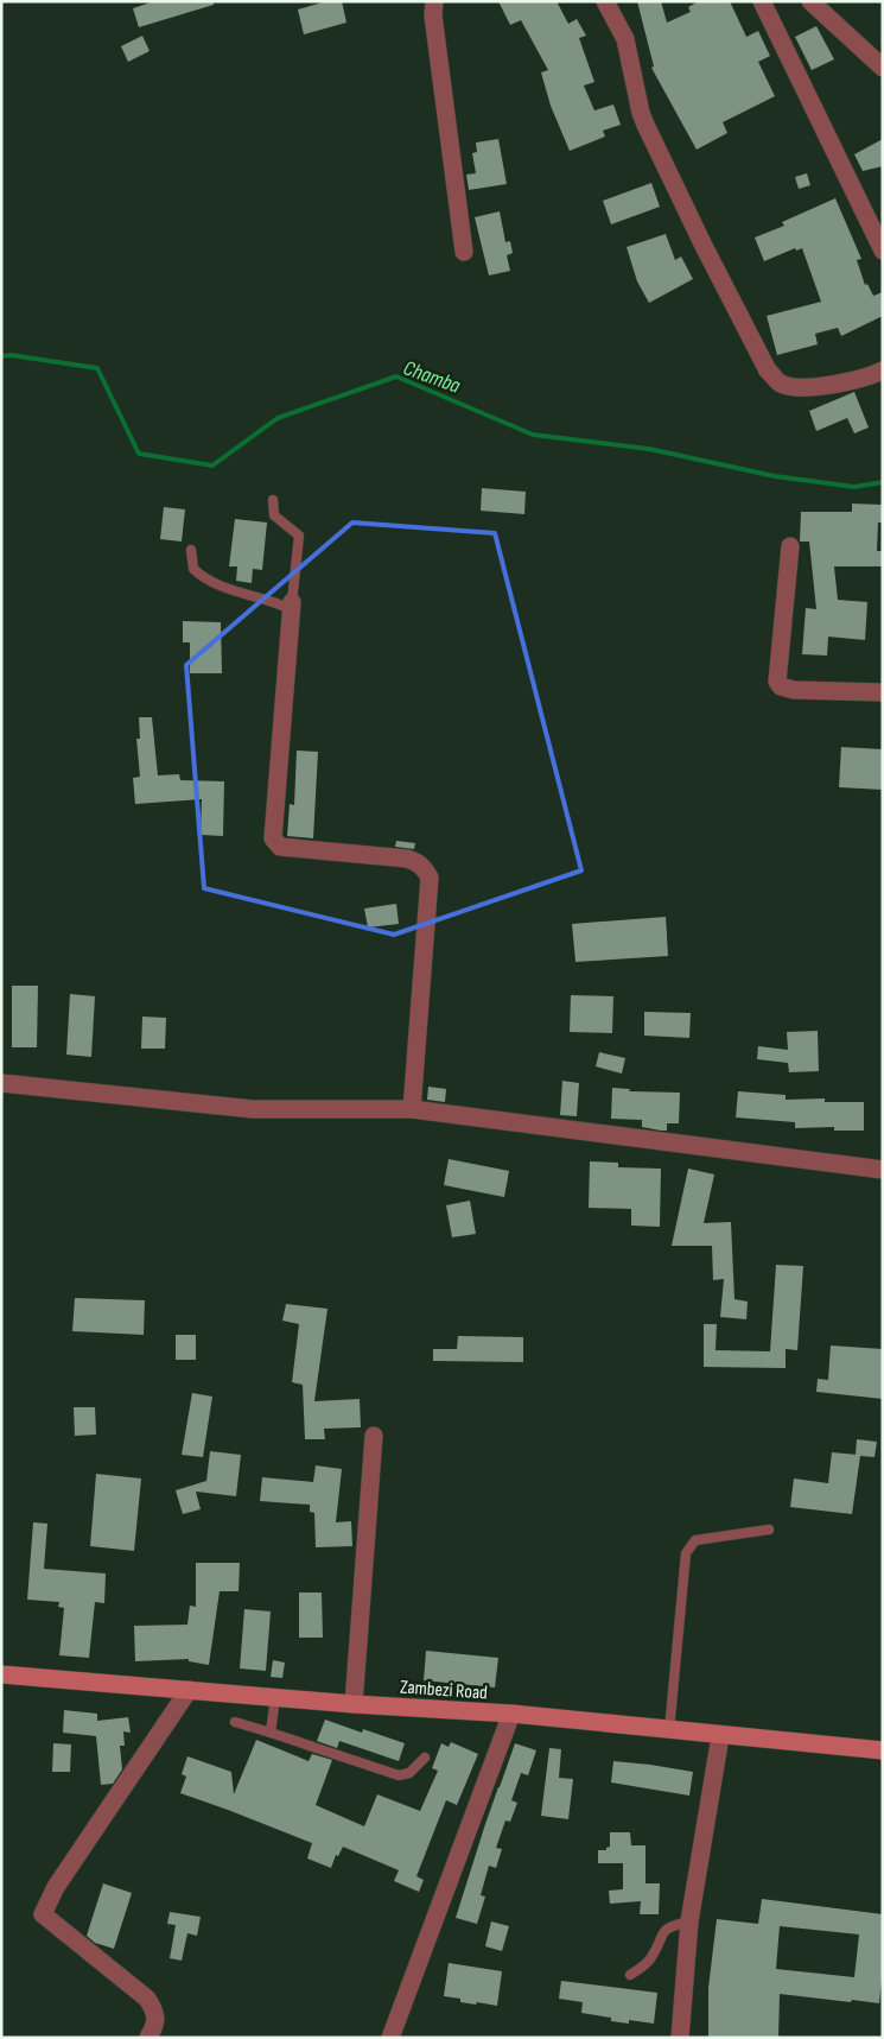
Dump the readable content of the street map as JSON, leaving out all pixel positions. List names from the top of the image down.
{
  "streets": {
    "main road": ["Zambezi Road"]
  },
  "water": ["Chamba"]
}
